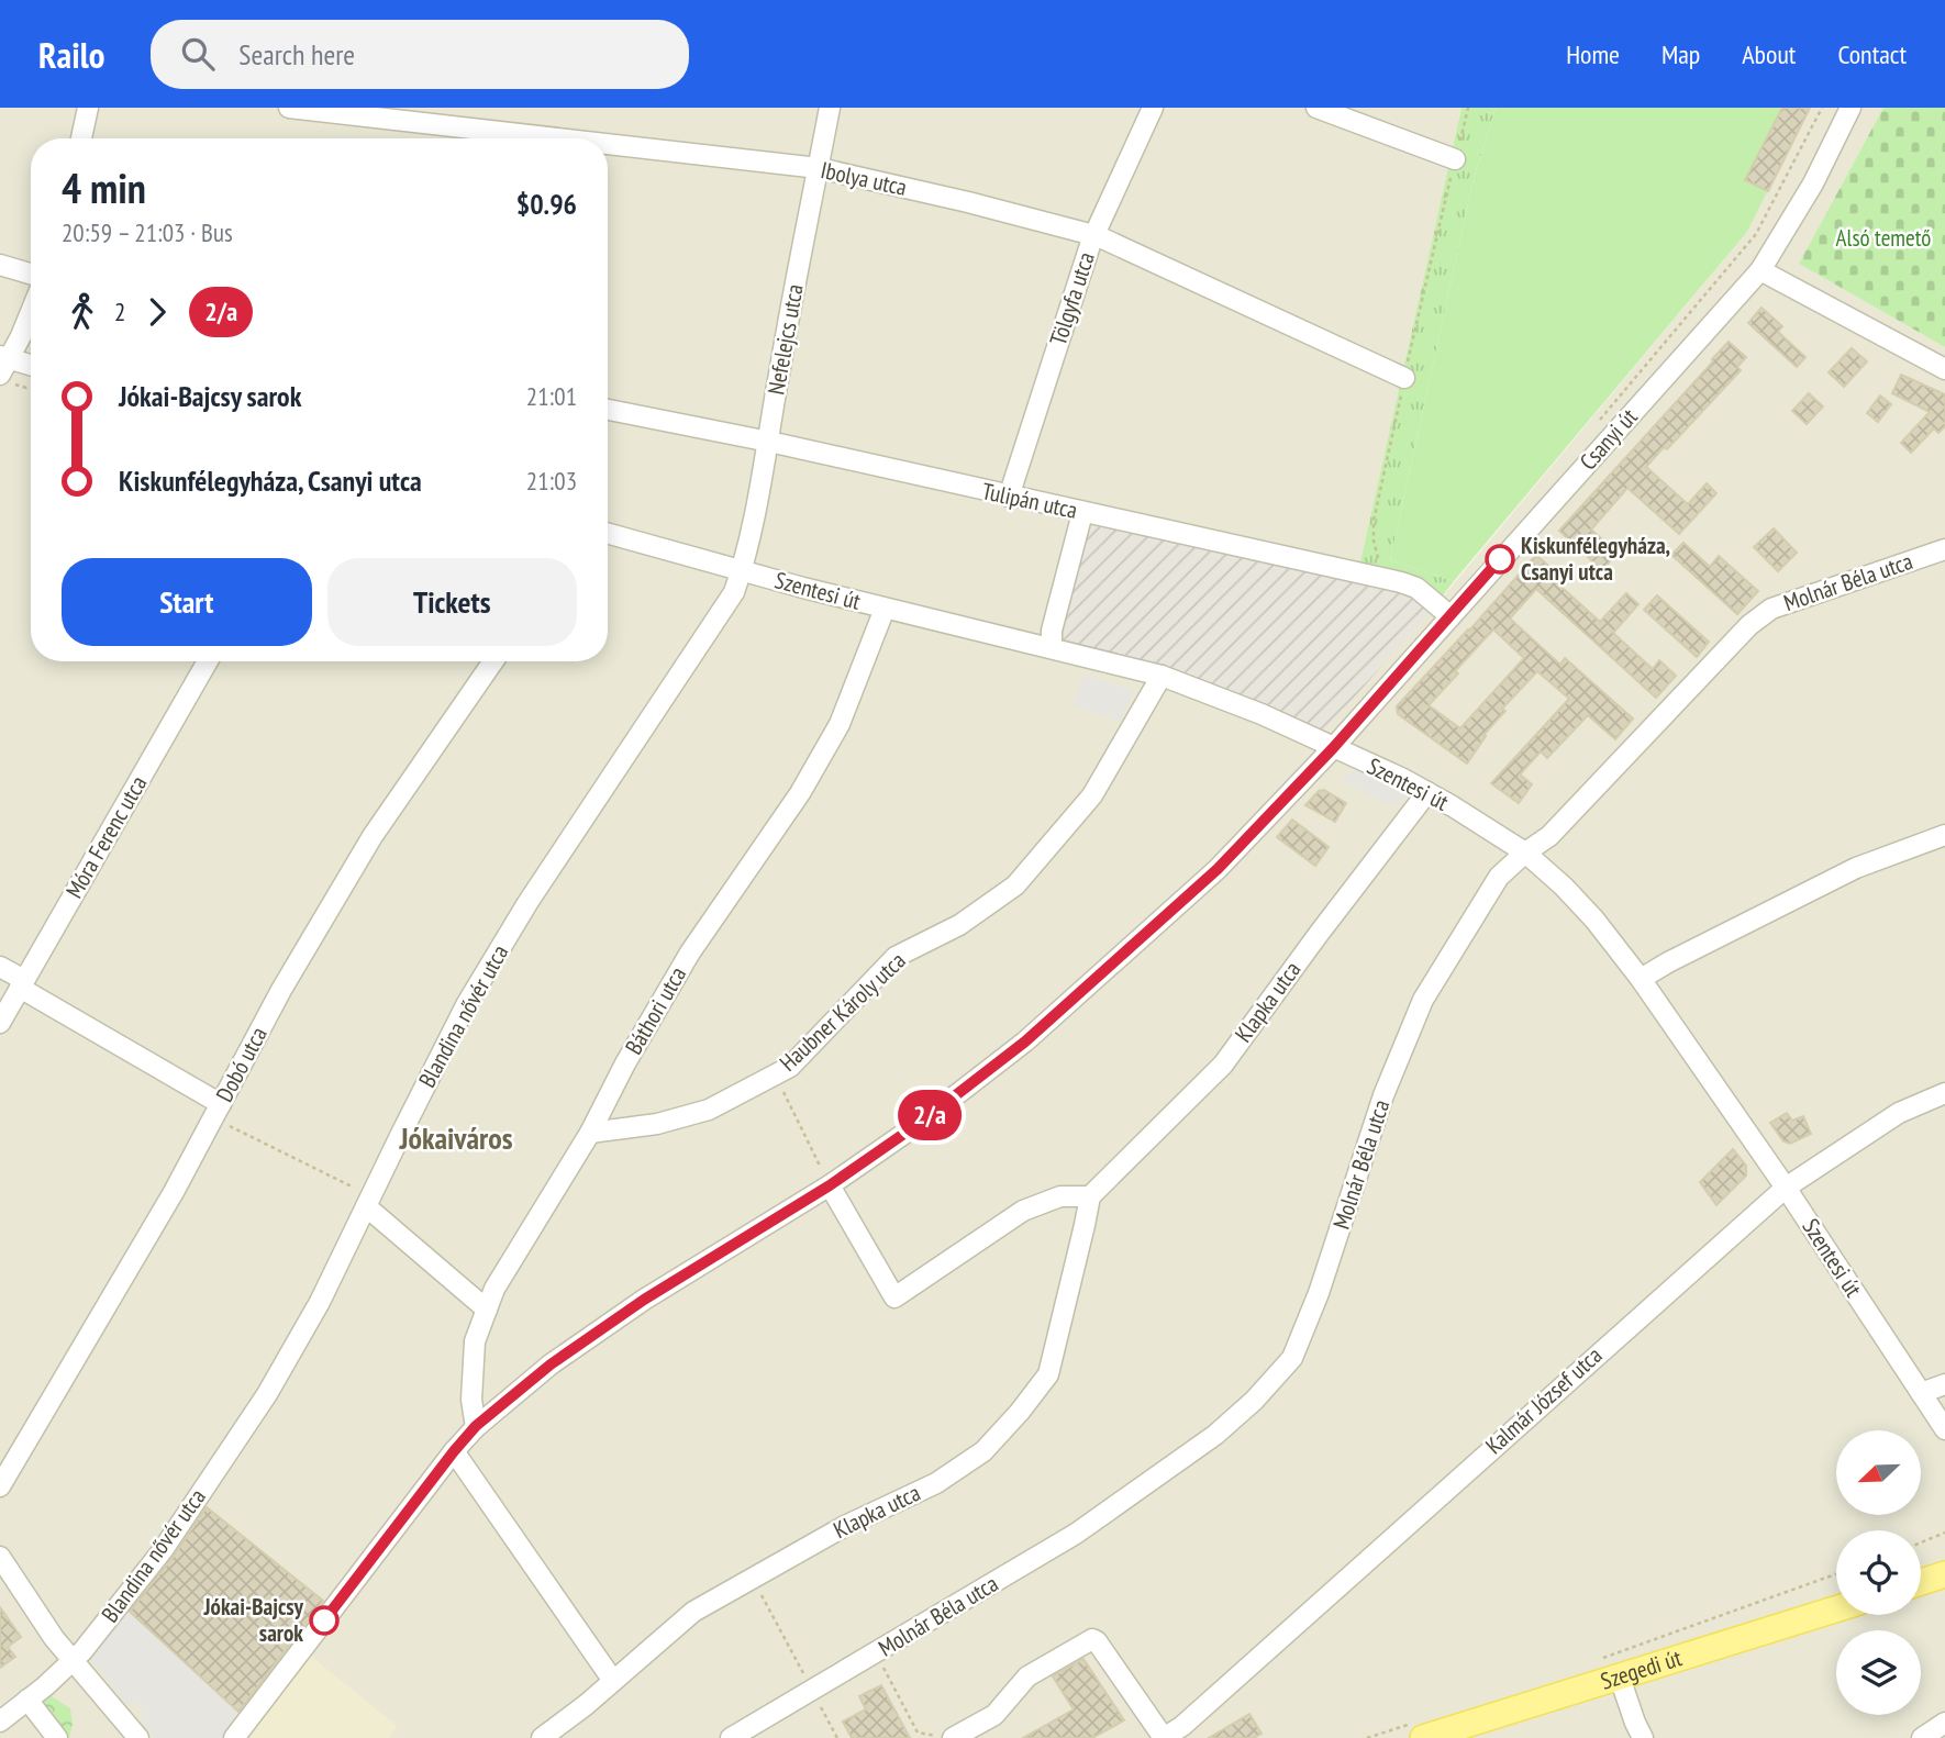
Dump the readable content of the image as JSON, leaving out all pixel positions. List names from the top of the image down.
{
  "streets": {
    "main road": ["Szegedi út"],
    "street": [
      "Ibolya utca",
      "Tölgyfa utca",
      "Nefelejcs utca",
      "Csanyi út",
      "Tulipán utca",
      "Molnár Béla utca",
      "Szentesi út",
      "Móra Ferenc utca",
      "Klapka utca",
      "Báthori utca",
      "Haubner Károly utca",
      "Blandina nővér utca",
      "Dobó utca",
      "Kalmár József utca"
    ]
  },
  "crossings": [
    ["Ibolya utca", "Tölgyfa utca"],
    ["Ibolya utca", "Nefelejcs utca"],
    ["Tölgyfa utca", "Tulipán utca"],
    ["Nefelejcs utca", "Tulipán utca"],
    ["Nefelejcs utca", "Szentesi út"],
    ["Nefelejcs utca", "Blandina nővér utca"],
    ["Csanyi út", "Tulipán utca"],
    ["Csanyi út", "Szentesi út"],
    ["Csanyi út", "Báthori utca"],
    ["Molnár Béla utca", "Szentesi út"],
    ["Szentesi út", "Klapka utca"],
    ["Szentesi út", "Báthori utca"],
    ["Szentesi út", "Haubner Károly utca"],
    ["Szentesi út", "Blandina nővér utca"],
    ["Szentesi út", "Kalmár József utca"],
    ["Báthori utca", "Haubner Károly utca"]
  ],
  "districts": ["Jókaiváros"],
  "parks": ["Alsó temető"],
  "places": ["Kiskunfélegyháza, Csanyi utca", "Jókai-Bajcsy sarok"],
  "lines": ["bus line 2/a"],
  "north": "bottom left",
  "page": {
    "header": "Railo",
    "search": "Search here",
    "nav": [
      "Home",
      "Map",
      "About",
      "Contact"
    ],
    "on_map": "2/a",
    "heading": ["4 min", "20:59 – 21:03 · Bus", "$0.96"],
    "legs": ["2", "2/a"],
    "list": [
      {
        "name": "Jókai-Bajcsy sarok",
        "value": "21:01"
      },
      {
        "name": "Kiskunfélegyháza, Csanyi utca",
        "value": "21:03"
      }
    ],
    "buttons": ["Start", "Tickets"]
  }
}
